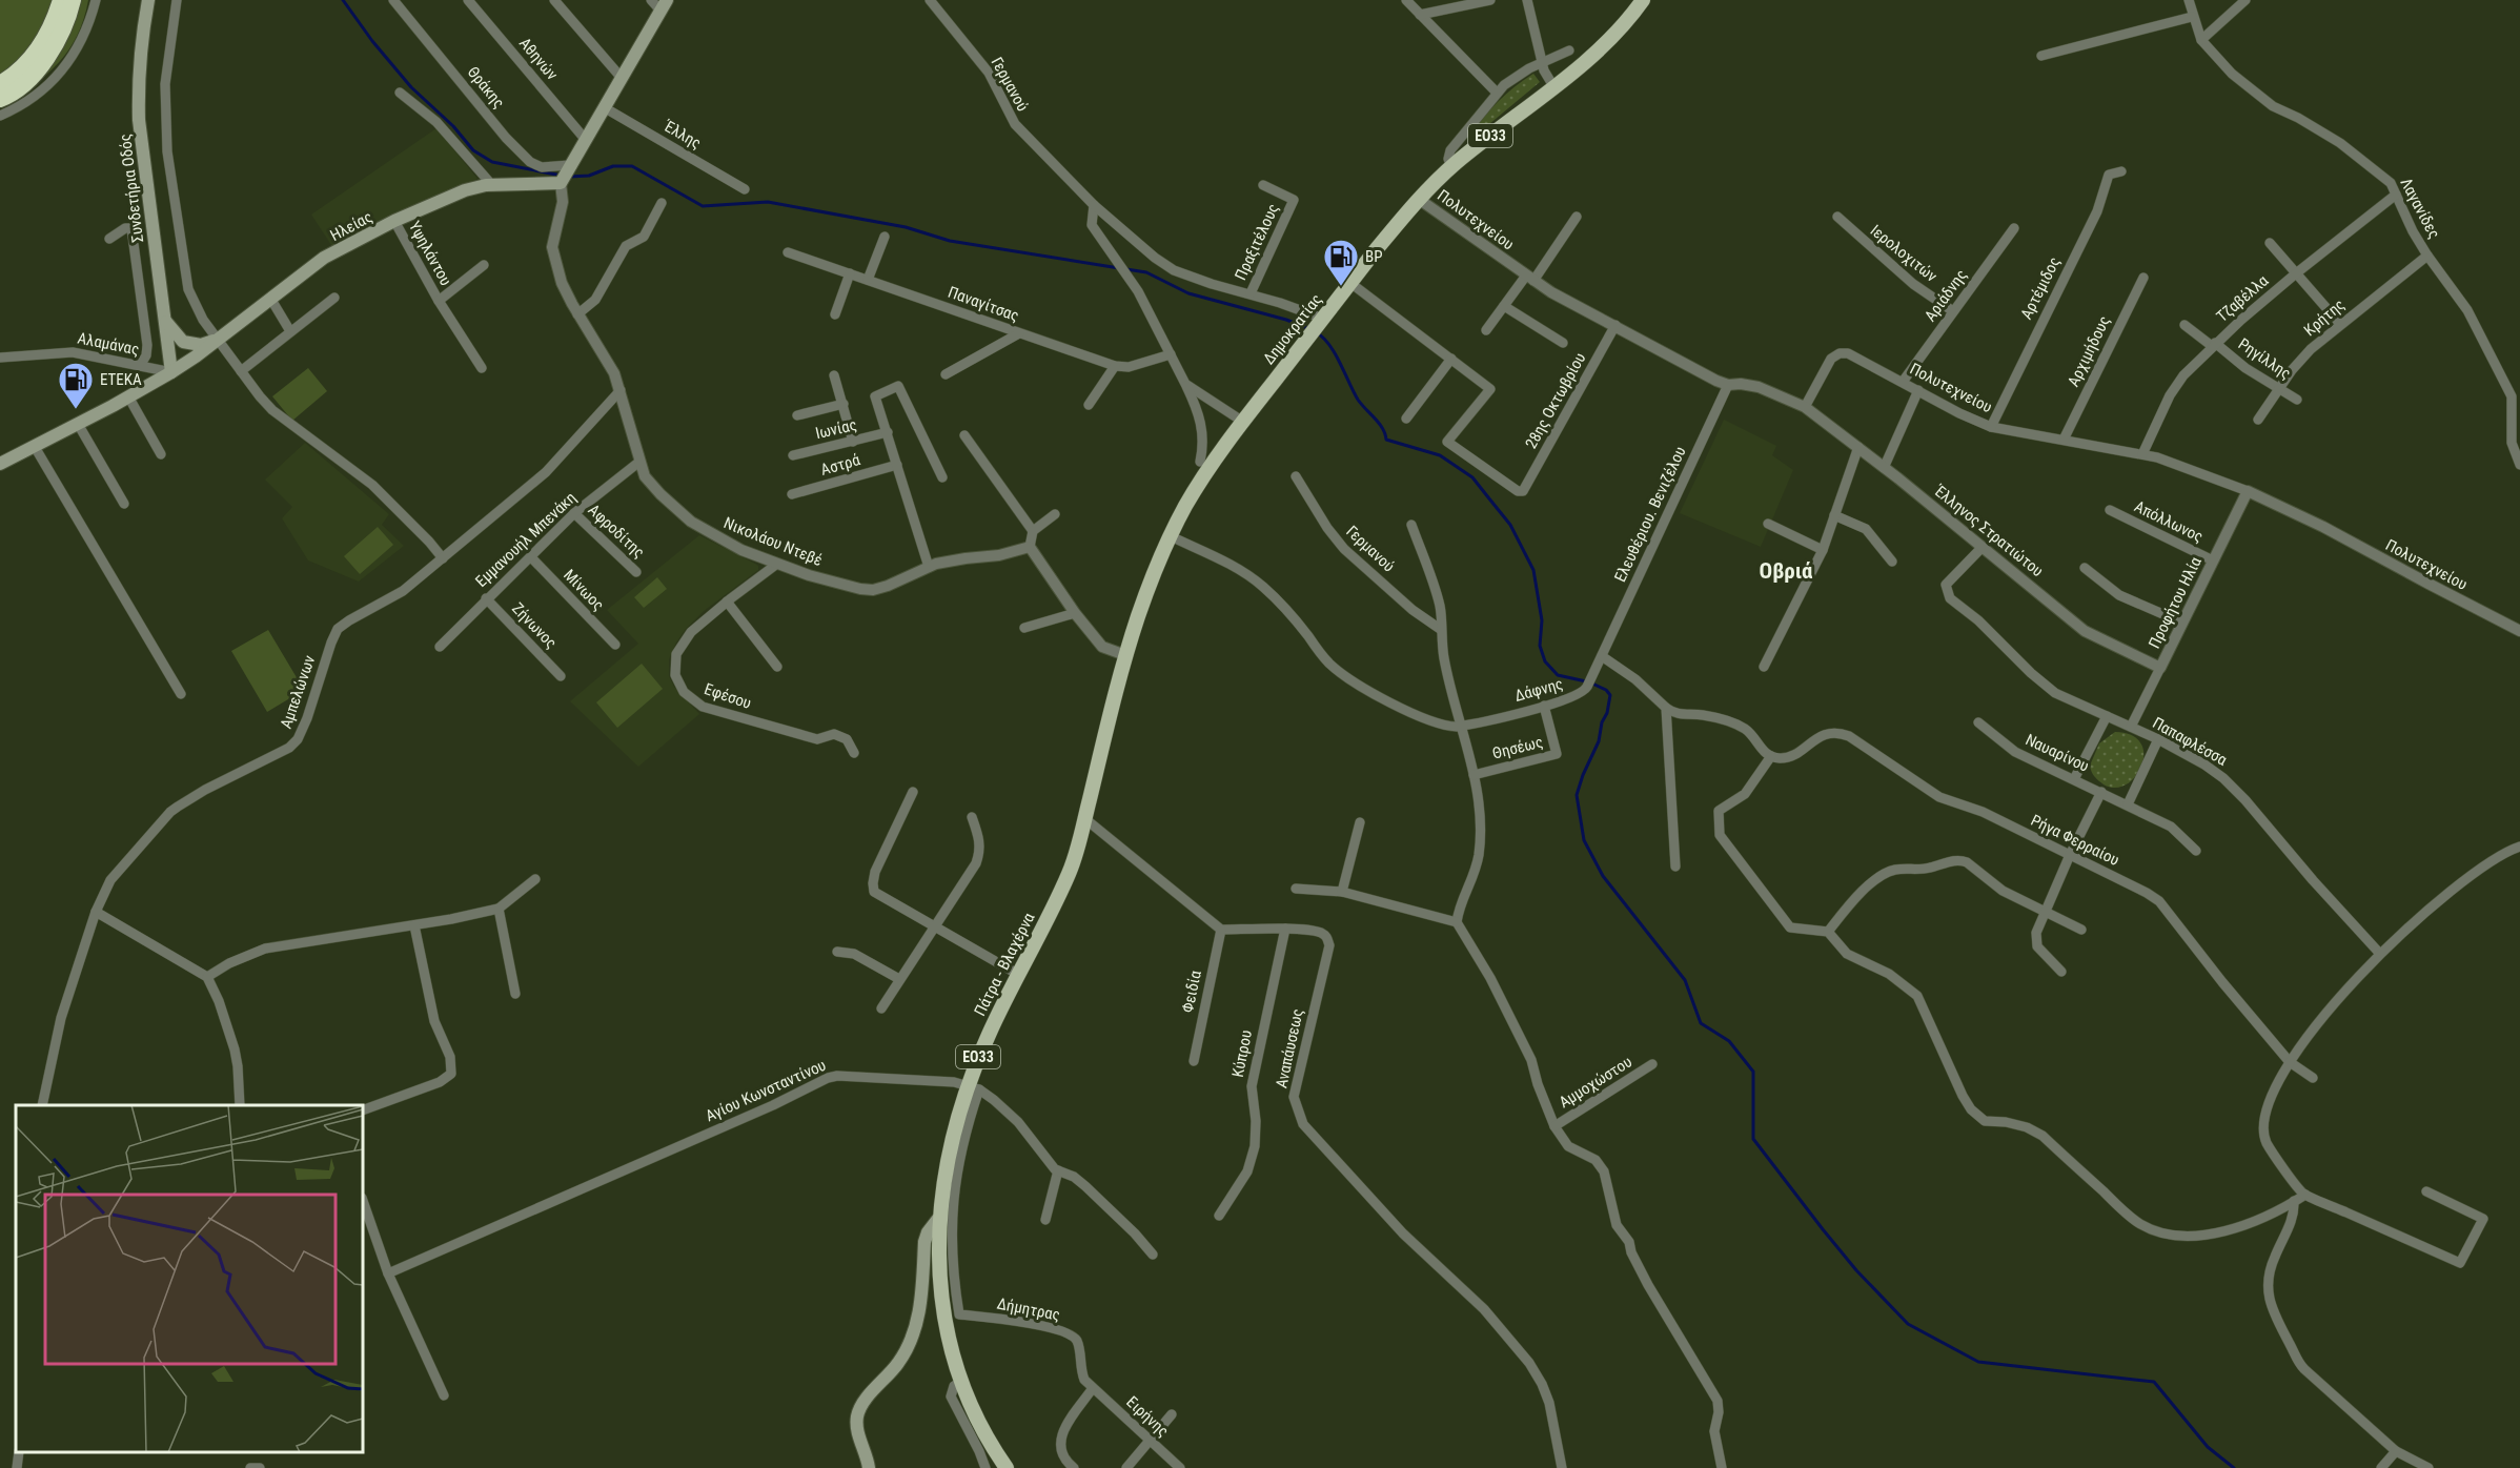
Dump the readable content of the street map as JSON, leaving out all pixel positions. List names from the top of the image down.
{
  "streets": {
    "main road": [
      "ΕΟ33",
      "Συνδετήρια Οδός",
      "Ηλείας",
      "Δημοκρατίας",
      "Πάτρα - Βλαχέρνα"
    ],
    "street": [
      "Αθηνών",
      "Γερμανού",
      "Θράκης",
      "Έλλης",
      "Λαγανίδες",
      "Πολυτεχνείου",
      "Πραξιτέλους",
      "Υψηλάντου",
      "Ιερολοχιτών",
      "Αρτέμιδος",
      "Αριάδνης",
      "Τζαβέλλα",
      "Παναγίτσας",
      "Κρήτης",
      "Αλαμάνας",
      "Αρχιμήδους",
      "Ρηγίλλης",
      "28ης Οκτωβρίου",
      "Ιωνίας",
      "Αστρά",
      "Ελευθέριου. Βενιζέλου",
      "Απόλλωνος",
      "Αφροδίτης",
      "Έλληνος Στρατιώτου",
      "Εμμανουήλ Μπενάκη",
      "Νικολάου Ντεβέ",
      "Μίνωος",
      "Προφήτου Ηλία",
      "Ζήνωνος",
      "Δάφνης",
      "Αμπελώνων",
      "Εφέσου",
      "Παπαφλέσσα",
      "Θησέως",
      "Ναυαρίνου",
      "Ρήγα Φερραίου",
      "Φειδία",
      "Αναπάυσεως",
      "Κύπρου",
      "Αμμοχώστου",
      "Αγίου Κωνσταντίνου",
      "Δήμητρας",
      "Ειρήνης"
    ]
  },
  "crossings": [
    ["Γερμανού", "Πραξιτέλους"],
    ["Γερμανού", "Δημοκρατίας"],
    ["Θράκης", "Ηλείας"],
    ["Θράκης", "Νικολάου Ντεβέ"],
    ["Συνδετήρια Οδός", "Ηλείας"],
    ["Συνδετήρια Οδός", "Αλαμάνας"],
    ["Λαγανίδες", "Τζαβέλλα"],
    ["Λαγανίδες", "Κρήτης"],
    ["Πολυτεχνείου", "Αρτέμιδος"],
    ["Πολυτεχνείου", "Αριάδνης"],
    ["Πολυτεχνείου", "Τζαβέλλα"],
    ["Πολυτεχνείου", "Δημοκρατίας"],
    ["Πολυτεχνείου", "Αρχιμήδους"],
    ["Πολυτεχνείου", "28ης Οκτωβρίου"],
    ["Πολυτεχνείου", "Ελευθέριου. Βενιζέλου"],
    ["Πολυτεχνείου", "Έλληνος Στρατιώτου"],
    ["Πολυτεχνείου", "Προφήτου Ηλία"],
    ["Ηλείας", "Υψηλάντου"],
    ["Ηλείας", "Αλαμάνας"],
    ["Ηλείας", "Νικολάου Ντεβέ"],
    ["Ιερολοχιτών", "Αριάδνης"],
    ["Τζαβέλλα", "Ρηγίλλης"],
    ["Κρήτης", "Ρηγίλλης"],
    ["Δημοκρατίας", "Πάτρα - Βλαχέρνα"],
    ["Ελευθέριου. Βενιζέλου", "Δάφνης"],
    ["Απόλλωνος", "Προφήτου Ηλία"],
    ["Αφροδίτης", "Εμμανουήλ Μπενάκη"],
    ["Έλληνος Στρατιώτου", "Προφήτου Ηλία"],
    ["Έλληνος Στρατιώτου", "Παπαφλέσσα"],
    ["Εμμανουήλ Μπενάκη", "Νικολάου Ντεβέ"],
    ["Εμμανουήλ Μπενάκη", "Μίνωος"],
    ["Εμμανουήλ Μπενάκη", "Ζήνωνος"],
    ["Νικολάου Ντεβέ", "Αμπελώνων"],
    ["Νικολάου Ντεβέ", "Εφέσου"],
    ["Προφήτου Ηλία", "Παπαφλέσσα"],
    ["Δάφνης", "Θησέως"],
    ["Πάτρα - Βλαχέρνα", "Αγίου Κωνσταντίνου"],
    ["Πάτρα - Βλαχέρνα", "Δήμητρας"],
    ["Φειδία", "Αναπάυσεως"],
    ["Αναπάυσεως", "Κύπρου"],
    ["Αγίου Κωνσταντίνου", "Δήμητρας"],
    ["Δήμητρας", "Ειρήνης"]
  ],
  "districts": ["Οβριά"],
  "places": {
    "fuel station": ["BP", "ΕΤΕΚΑ"]
  }
}
